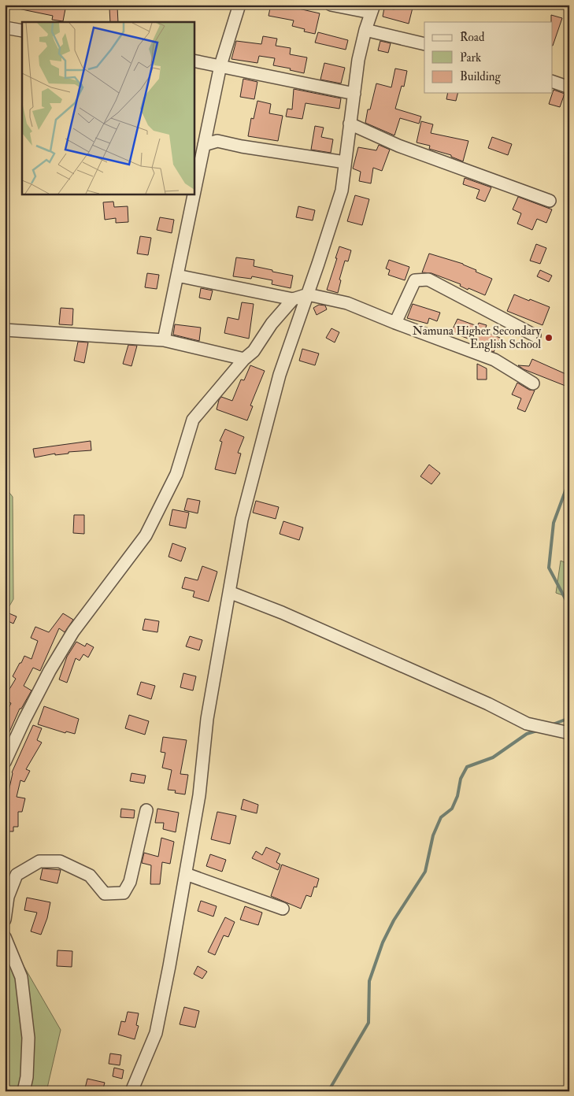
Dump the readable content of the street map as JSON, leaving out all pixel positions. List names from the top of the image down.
{
  "places": ["Namuna Higher Secondary English School"],
  "legend": ["Road", "Park", "Building"]
}
